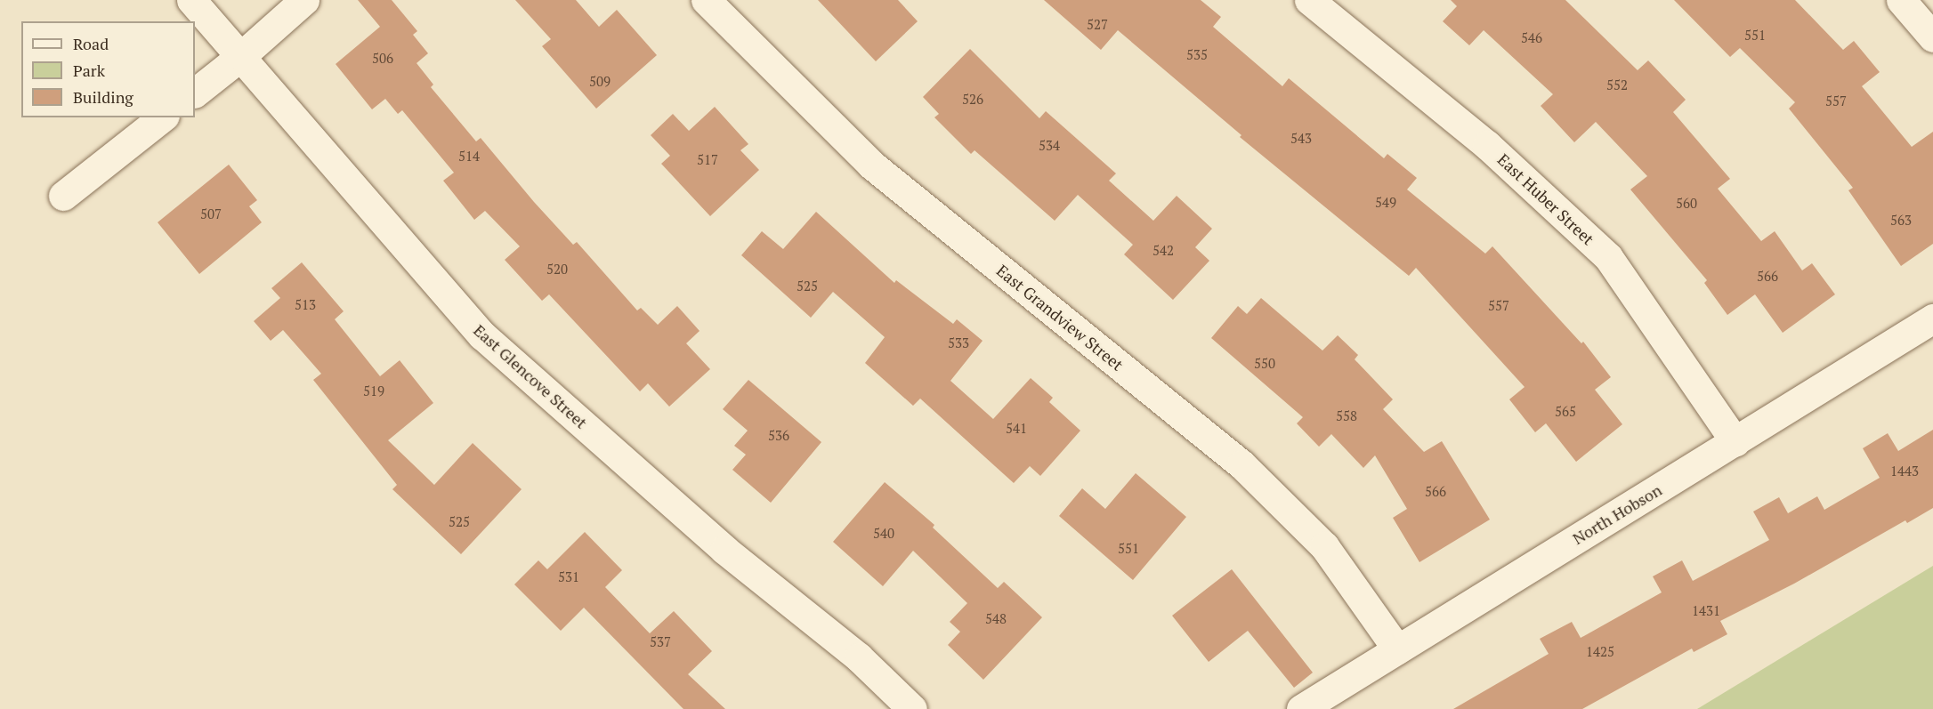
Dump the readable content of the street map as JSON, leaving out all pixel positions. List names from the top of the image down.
{
  "streets": {
    "street": [
      "East Huber Street",
      "East Grandview Street",
      "East Glencove Street",
      "North Hobson"
    ]
  },
  "crossings": [
    ["East Huber Street", "North Hobson"],
    ["East Grandview Street", "North Hobson"]
  ],
  "house_numbers": [
    "527",
    "551",
    "546",
    "535",
    "506",
    "509",
    "552",
    "526",
    "557",
    "543",
    "534",
    "514",
    "517",
    "549",
    "560",
    "507",
    "563",
    "542",
    "520",
    "566",
    "525",
    "513",
    "557",
    "533",
    "550",
    "519",
    "565",
    "558",
    "541",
    "536",
    "1443",
    "566",
    "525",
    "540",
    "551",
    "531",
    "1431",
    "548",
    "537",
    "1425"
  ],
  "legend": ["Road", "Park", "Building"]
}
